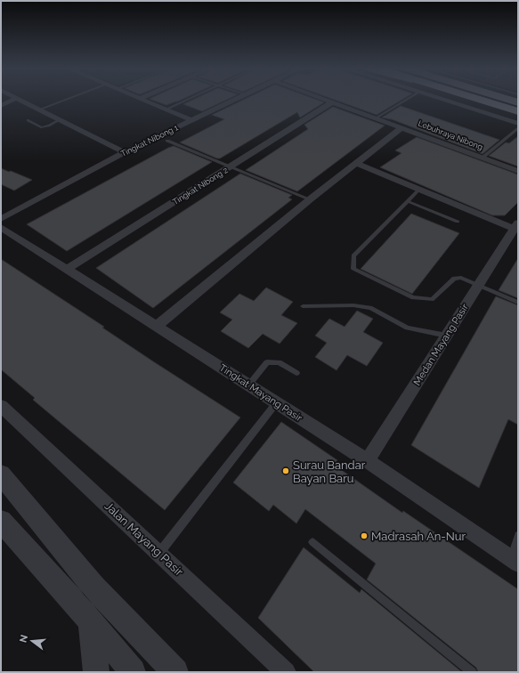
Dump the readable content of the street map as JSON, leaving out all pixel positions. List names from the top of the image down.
{
  "streets": {
    "street": [
      "Lebuhraya Nibong",
      "Tingkat Nibong 1",
      "Tingkat Nibong 2",
      "Medan Mayang Pasir",
      "Tingkat Mayang Pasir",
      "Jalan Mayang Pasir"
    ]
  },
  "crossings": [
    ["Lebuhraya Nibong", "Tingkat Nibong 2"],
    ["Tingkat Nibong 2", "Tingkat Mayang Pasir"],
    ["Medan Mayang Pasir", "Tingkat Mayang Pasir"]
  ],
  "places": ["Surau Bandar Bayan Baru", "Madrasah An-Nur"],
  "north": "left"
}
